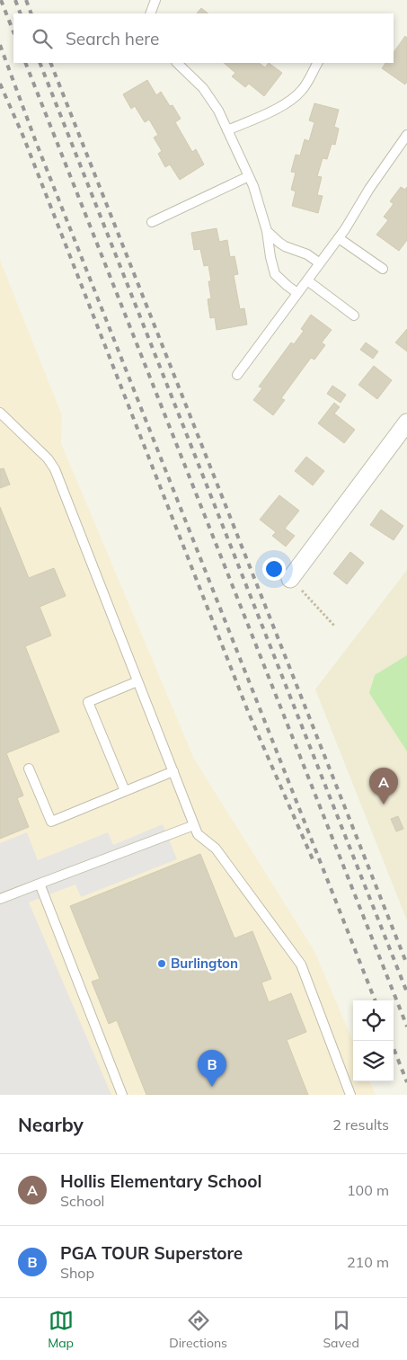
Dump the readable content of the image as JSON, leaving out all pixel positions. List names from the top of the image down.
{
  "places": ["Burlington"],
  "page": {
    "search": "Search here",
    "pins": ["A", "B"],
    "heading": ["Nearby", "2 results"],
    "list": [
      {
        "mark": "A",
        "name": "Hollis Elementary School",
        "note": "School",
        "value": "100 m"
      },
      {
        "mark": "B",
        "name": "PGA TOUR Superstore",
        "note": "Shop",
        "value": "210 m"
      }
    ],
    "nav": ["Map", "Directions", "Saved"]
  }
}
